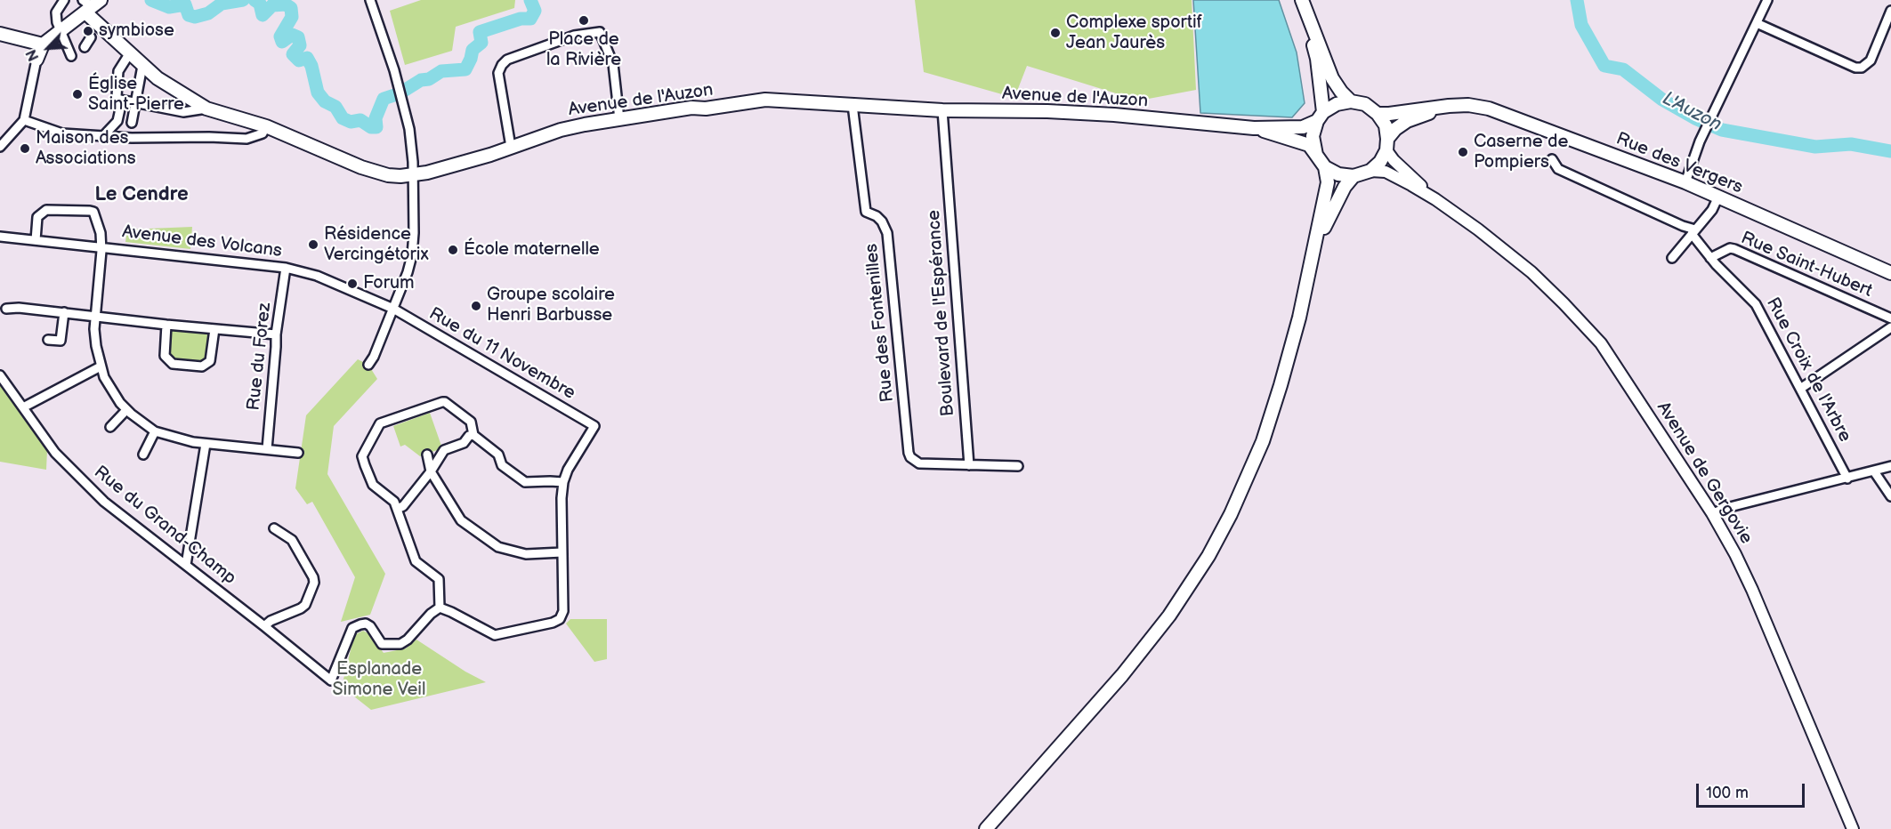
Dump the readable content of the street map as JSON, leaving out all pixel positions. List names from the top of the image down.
{
  "streets": {
    "main road": ["Avenue de l'Auzon", "Rue des Vergers"],
    "street": [
      "Avenue des Volcans",
      "Rue Saint-Hubert",
      "Boulevard de l'Espérance",
      "Rue des Fontenilles",
      "Rue du 11 Novembre",
      "Rue du Forez",
      "Rue Croix de l'Arbre",
      "Avenue de Gergovie",
      "Rue du Grand-Champ"
    ]
  },
  "crossings": [
    ["Avenue de l'Auzon", "Boulevard de l'Espérance"],
    ["Avenue de l'Auzon", "Rue des Fontenilles"],
    ["Avenue des Volcans", "Rue du 11 Novembre"],
    ["Avenue des Volcans", "Rue du Forez"],
    ["Rue Saint-Hubert", "Rue Croix de l'Arbre"],
    ["Boulevard de l'Espérance", "Rue des Fontenilles"]
  ],
  "districts": ["Le Cendre"],
  "water": ["L'Auzon"],
  "parks": ["Esplanade Simone Veil"],
  "places": [
    "Place de la Rivière",
    "symbiose",
    "Complexe sportif Jean Jaurès",
    "Église Saint-Pierre",
    "Maison des Associations",
    "Caserne de Pompiers",
    "Résidence Vercingétorix",
    "École maternelle",
    "Forum",
    "Groupe scolaire Henri Barbusse"
  ],
  "scale_bar": "100 m",
  "north": "bottom left"
}
